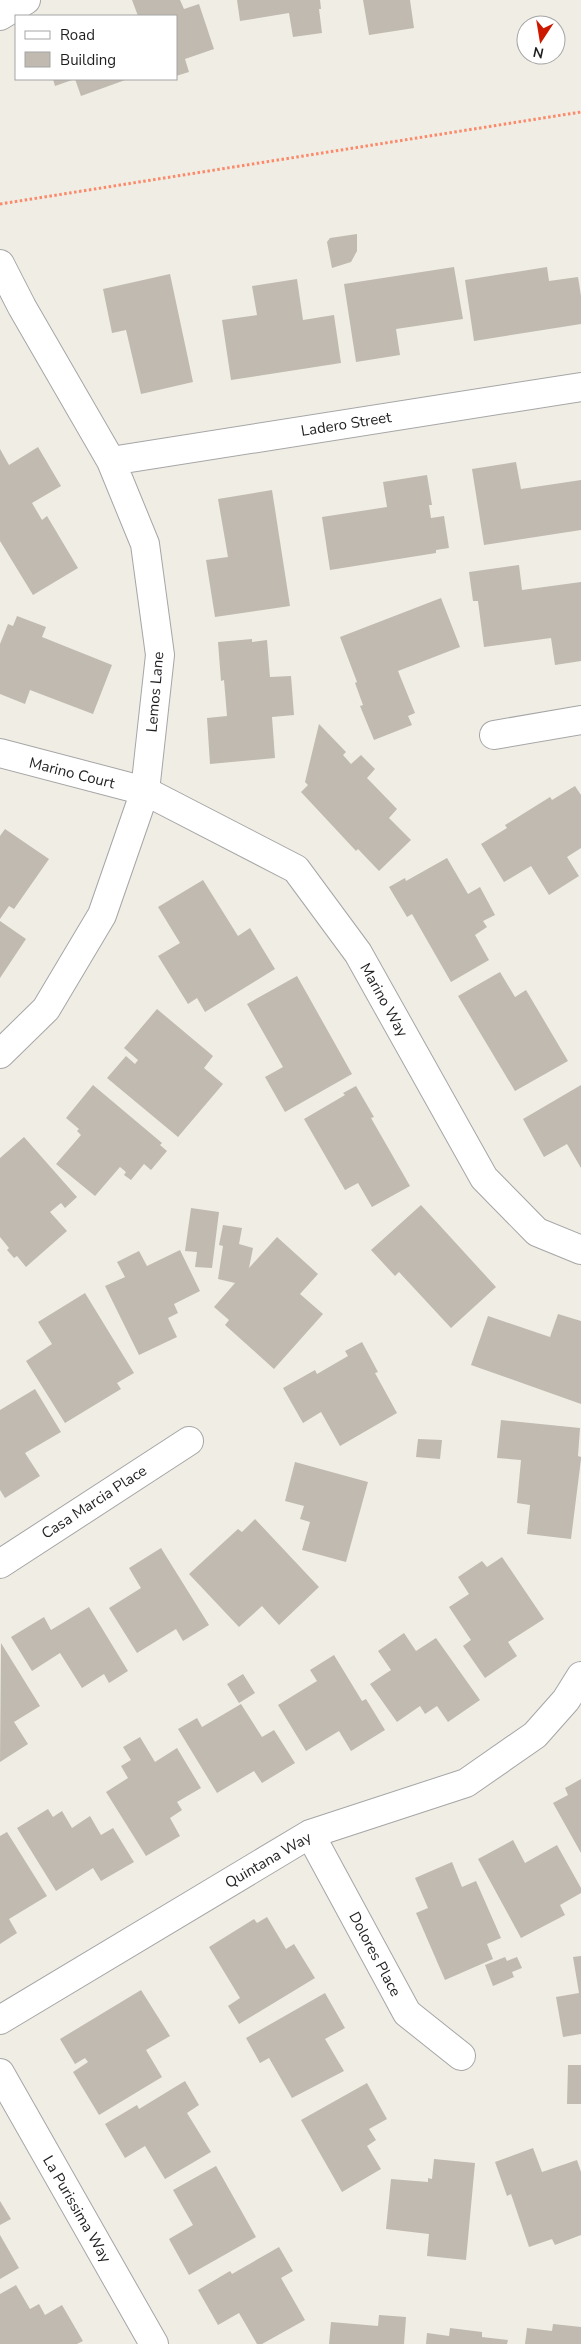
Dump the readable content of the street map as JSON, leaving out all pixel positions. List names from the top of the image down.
{
  "streets": {
    "street": [
      "Ladero Street",
      "Lemos Lane",
      "Marino Court",
      "Marino Way",
      "Casa Marcia Place",
      "Quintana Way",
      "Dolores Place",
      "La Purissima Way"
    ]
  },
  "crossings": [
    ["Ladero Street", "Lemos Lane"],
    ["Lemos Lane", "Marino Court"],
    ["Lemos Lane", "Marino Way"],
    ["Marino Court", "Marino Way"],
    ["Quintana Way", "Dolores Place"]
  ],
  "legend": ["Road", "Building"],
  "north": "bottom"
}
